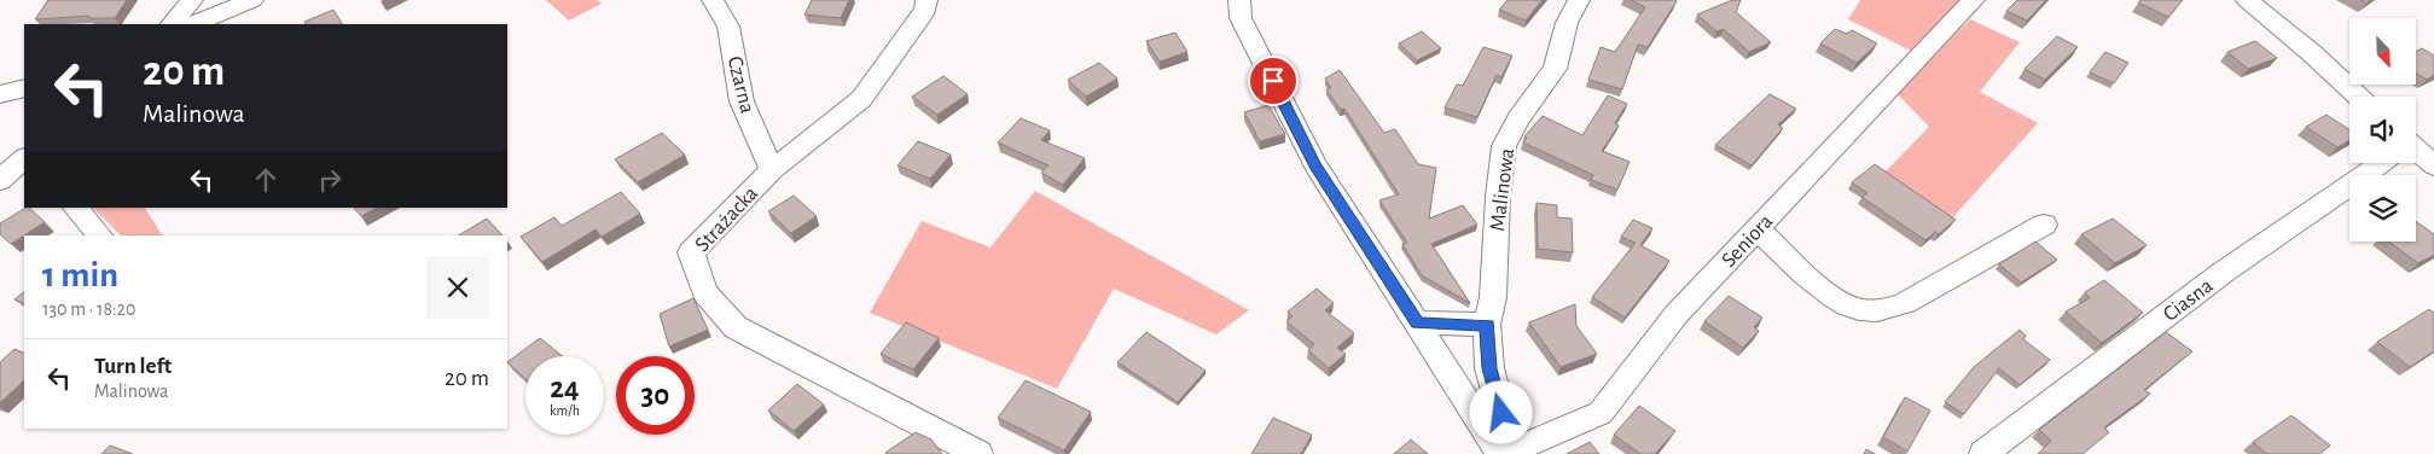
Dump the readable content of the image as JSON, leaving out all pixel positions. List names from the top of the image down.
{
  "streets": {
    "street": [
      "Czarna",
      "Malinowa",
      "Strażacka",
      "Seniora",
      "Ciasna"
    ]
  },
  "crossings": [
    ["Czarna", "Strażacka"],
    ["Malinowa", "Seniora"]
  ],
  "north": "bottom right",
  "page": {
    "turn": ["20 m", "Malinowa"],
    "heading": ["1 min", "130 m · 18:20"],
    "list": [
      {
        "name": "Turn left",
        "note": "Malinowa",
        "value": "20 m"
      }
    ],
    "speed": "24 km/h",
    "limit": "30"
  }
}
